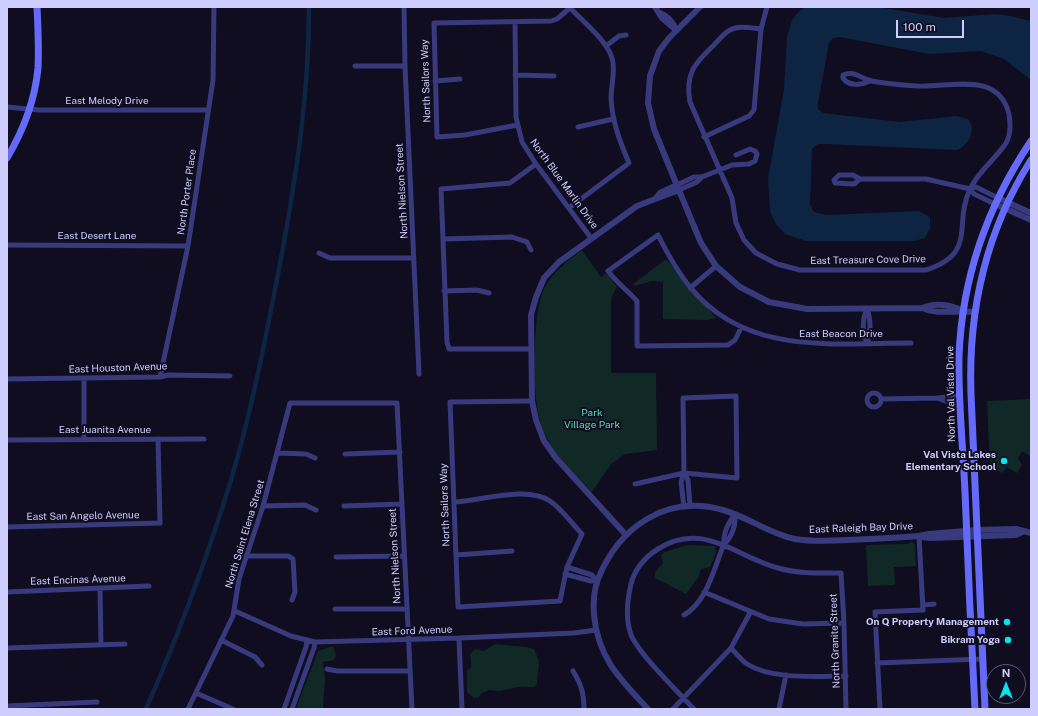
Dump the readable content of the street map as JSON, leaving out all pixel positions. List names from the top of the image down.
{
  "streets": {
    "main road": ["North Val Vista Drive"],
    "street": [
      "North Sailors Way",
      "East Melody Drive",
      "North Blue Marlin Drive",
      "North Nielson Street",
      "North Porter Place",
      "East Desert Lane",
      "East Treasure Cove Drive",
      "East Beacon Drive",
      "East Houston Avenue",
      "East Juanita Avenue",
      "East San Angelo Avenue",
      "East Raleigh Bay Drive",
      "North Saint Elena Street",
      "East Encinas Avenue",
      "East Ford Avenue",
      "North Granite Street"
    ]
  },
  "crossings": [
    ["North Sailors Way", "North Blue Marlin Drive"],
    ["East Melody Drive", "North Porter Place"],
    ["North Nielson Street", "North Saint Elena Street"],
    ["North Nielson Street", "East Ford Avenue"],
    ["North Porter Place", "East Desert Lane"],
    ["North Porter Place", "East Houston Avenue"],
    ["North Val Vista Drive", "East Raleigh Bay Drive"],
    ["East Juanita Avenue", "East San Angelo Avenue"],
    ["East Raleigh Bay Drive", "East Ford Avenue"],
    ["North Saint Elena Street", "East Ford Avenue"]
  ],
  "parks": ["Park Village Park"],
  "places": ["Val Vista Lakes Elementary School", "On Q Property Management", "Bikram Yoga"],
  "scale_bar": "100 m",
  "north": "top"
}
